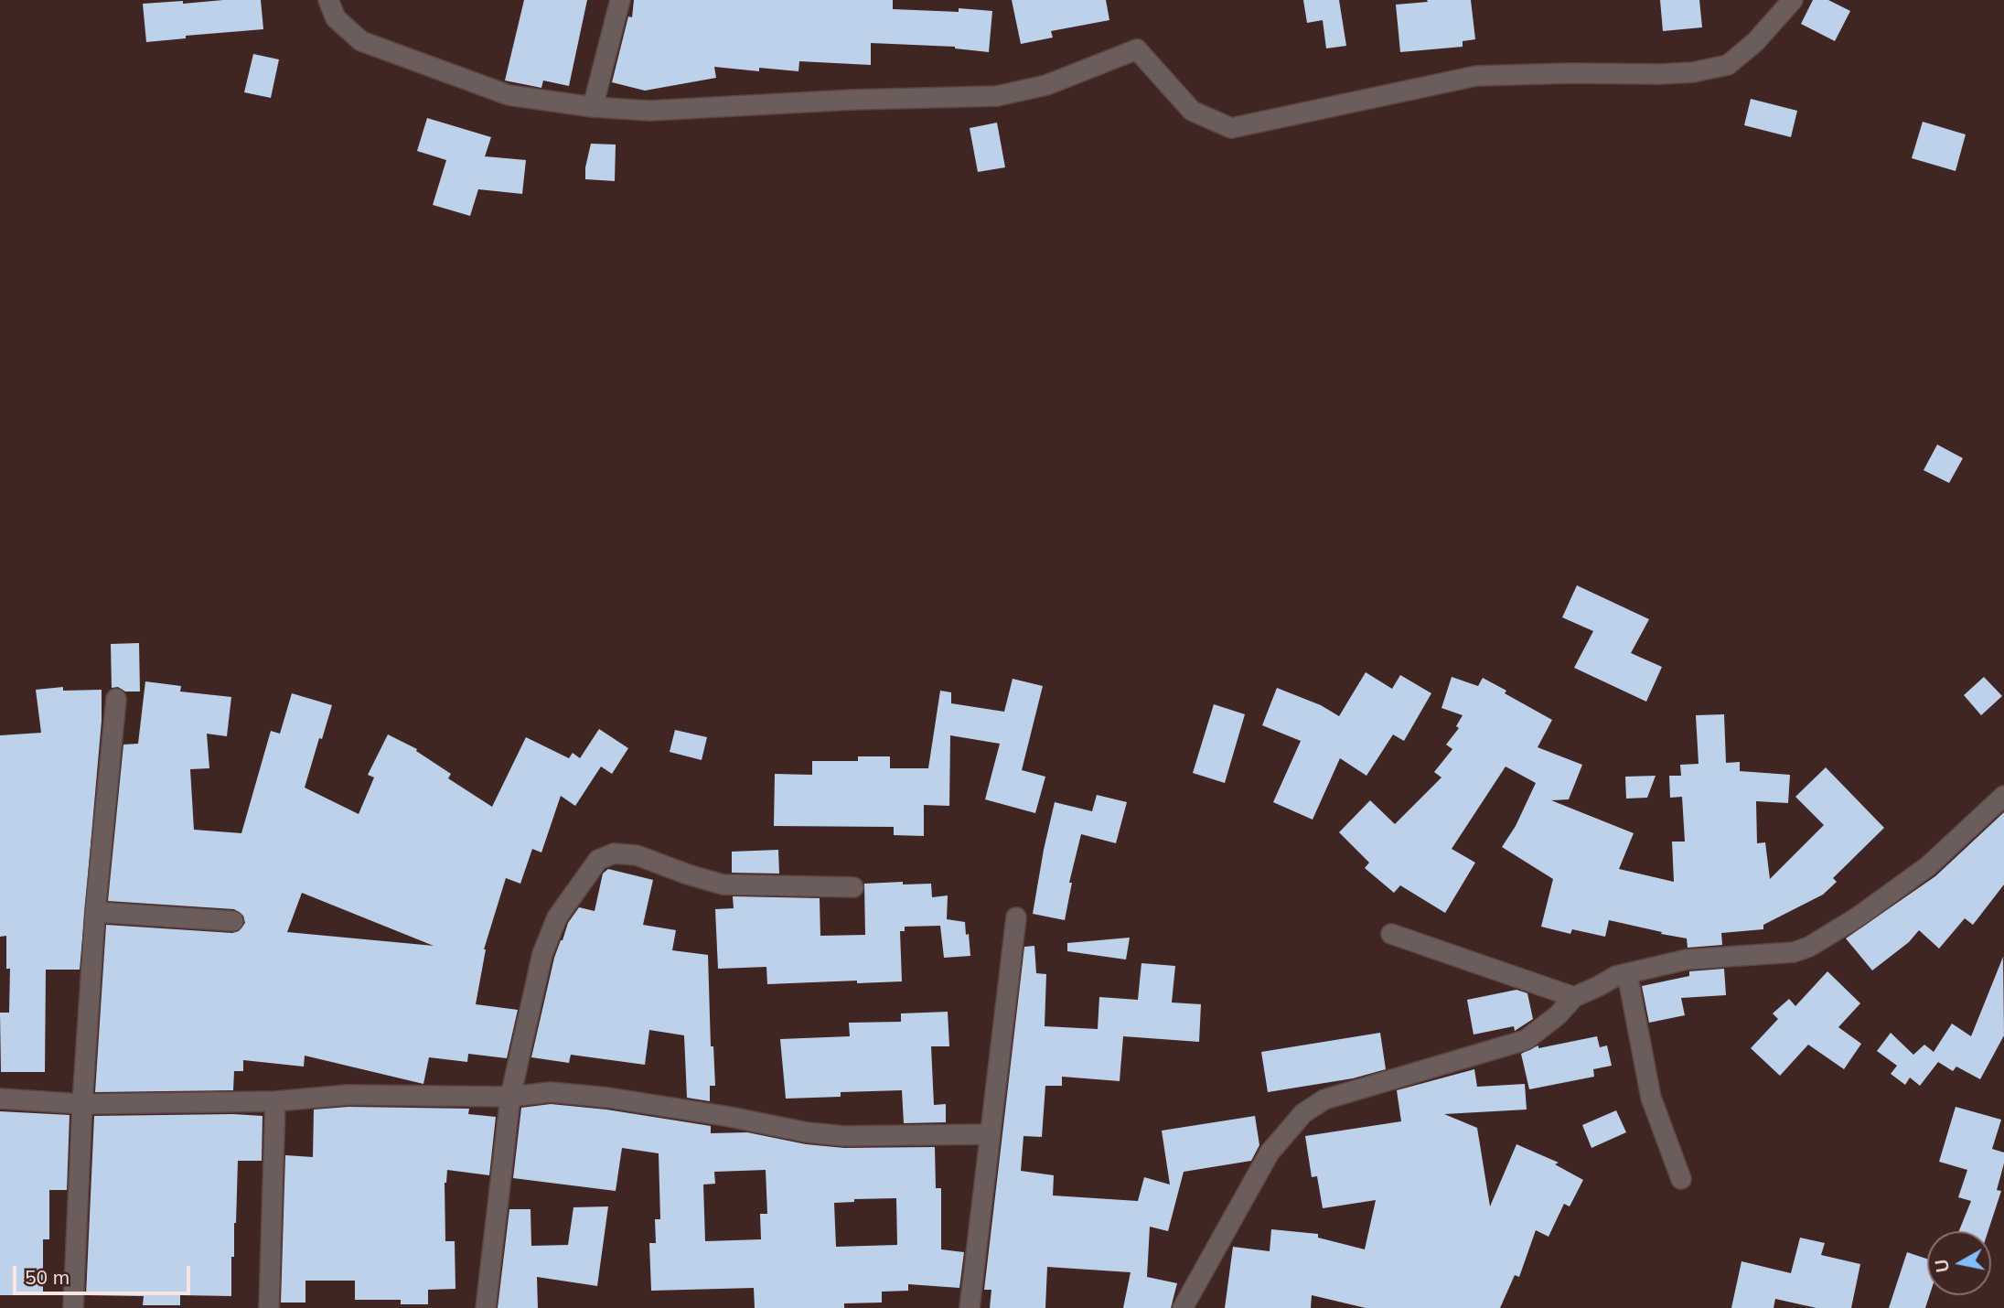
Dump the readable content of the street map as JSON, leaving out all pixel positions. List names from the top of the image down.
{
  "scale_bar": "50 m",
  "north": "left"
}
